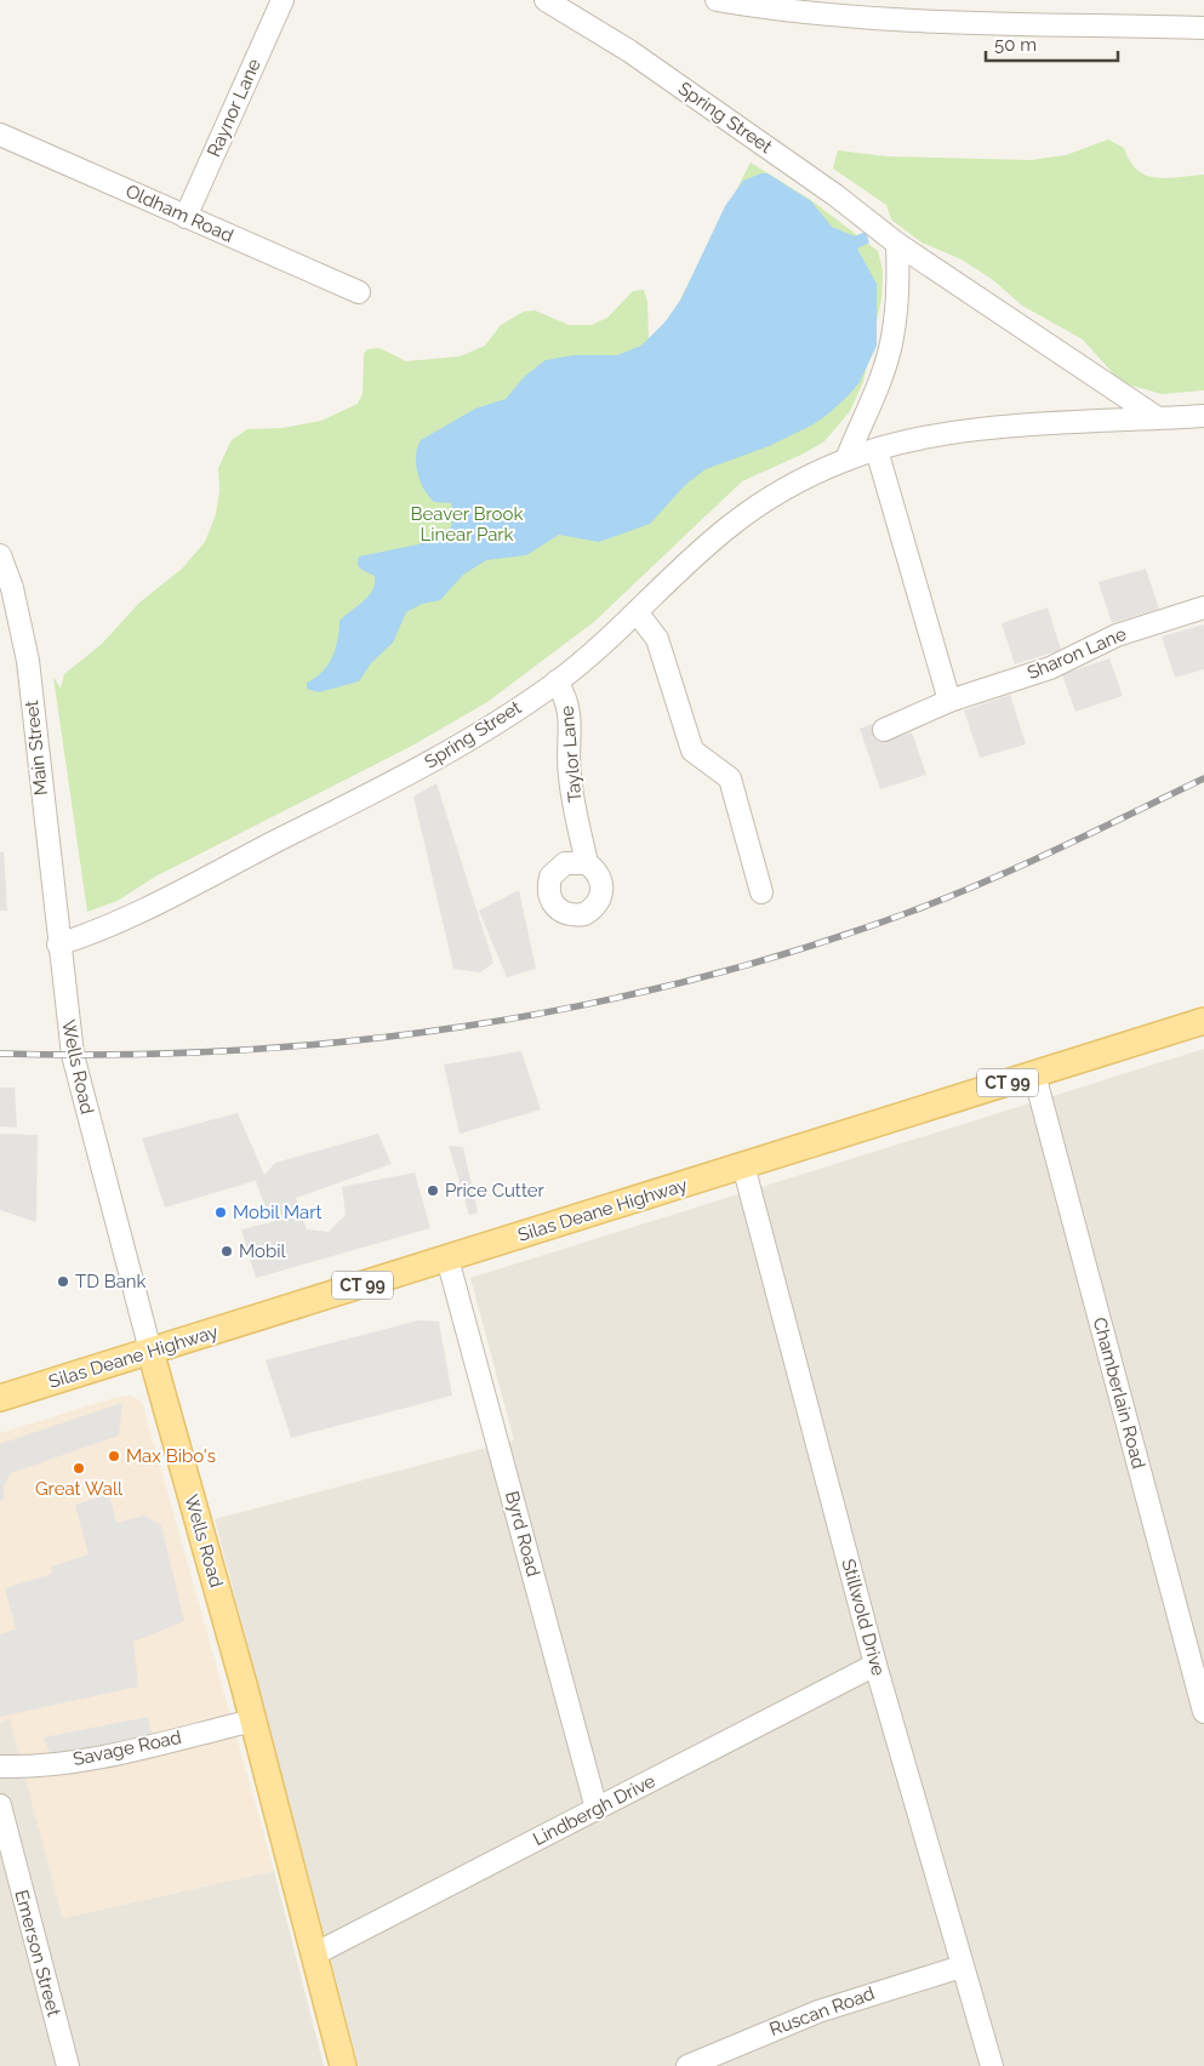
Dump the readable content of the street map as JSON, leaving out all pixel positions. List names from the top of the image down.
{
  "streets": {
    "main road": ["Wells Road", "CT 99", "Silas Deane Highway"],
    "street": [
      "Raynor Lane",
      "Spring Street",
      "Oldham Road",
      "Sharon Lane",
      "Main Street",
      "Taylor Lane",
      "Chamberlain Road",
      "Byrd Road",
      "Stillwold Drive",
      "Savage Road",
      "Lindbergh Drive",
      "Emerson Street",
      "Ruscan Road"
    ]
  },
  "crossings": [
    ["Raynor Lane", "Oldham Road"],
    ["Spring Street", "Main Street"],
    ["Spring Street", "Taylor Lane"],
    ["Spring Street", "Wells Road"],
    ["Main Street", "Wells Road"],
    ["Wells Road", "Silas Deane Highway"],
    ["Wells Road", "Savage Road"],
    ["Wells Road", "Lindbergh Drive"],
    ["Silas Deane Highway", "Chamberlain Road"],
    ["Silas Deane Highway", "Byrd Road"],
    ["Silas Deane Highway", "Stillwold Drive"],
    ["Byrd Road", "Lindbergh Drive"],
    ["Stillwold Drive", "Lindbergh Drive"],
    ["Stillwold Drive", "Ruscan Road"]
  ],
  "parks": ["Beaver Brook Linear Park"],
  "places": [
    "Price Cutter",
    "Mobil Mart",
    "Mobil",
    "TD Bank",
    "Max Bibo's",
    "Great Wall"
  ],
  "scale_bar": "50 m"
}
